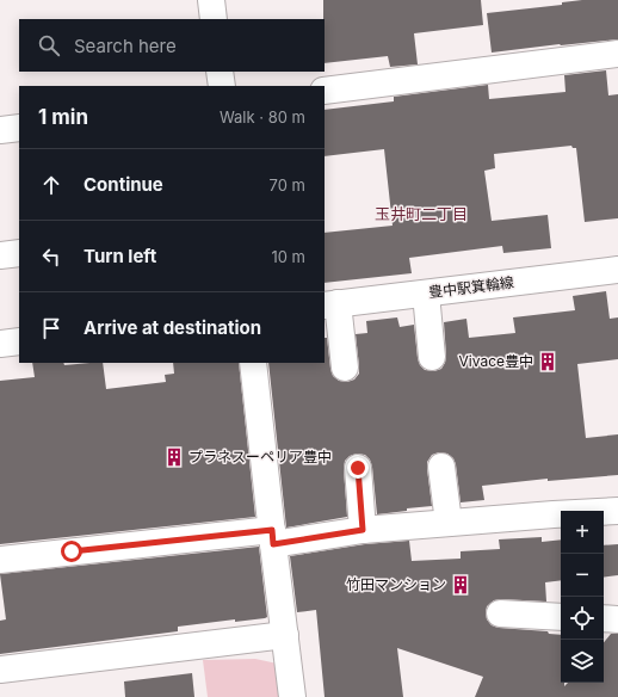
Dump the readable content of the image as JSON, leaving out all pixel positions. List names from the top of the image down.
{
  "streets": {
    "street": ["豊中駅箕輪線"]
  },
  "districts": ["玉井町二丁目"],
  "places": {
    "building": ["Vivace豊中", "プラネスーペリア豊中", "竹田マンション"]
  },
  "page": {
    "search": "Search here",
    "heading": ["1 min", "Walk · 80 m"],
    "list": [
      ["Continue", "70 m"],
      ["Turn left", "10 m"],
      "Arrive at destination"
    ],
    "map_buttons": ["+", "−"]
  }
}
